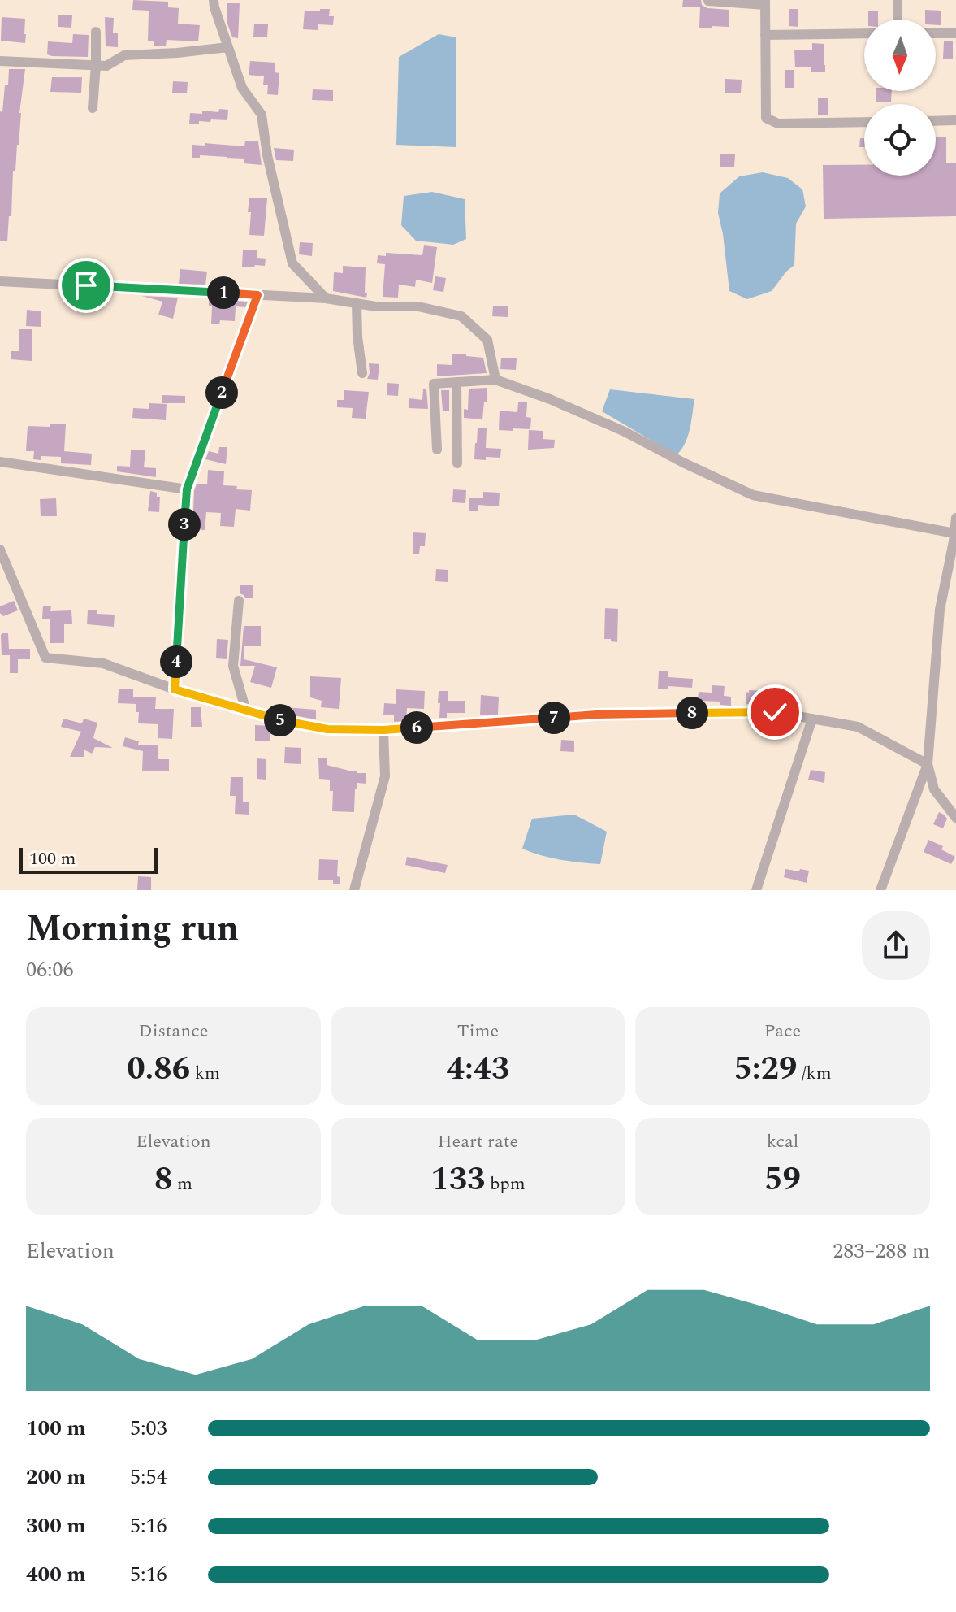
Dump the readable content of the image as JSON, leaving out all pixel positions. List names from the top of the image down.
{
  "scale_bar": "100 m",
  "north": "bottom",
  "page": {
    "pins": [
      "1",
      "2",
      "3",
      "4",
      "8",
      "7",
      "5",
      "6"
    ],
    "scale": "100 m",
    "heading": ["Morning run", "06:06"],
    "stats": [
      ["Distance", "0.86 km"],
      ["Time", "4:43"],
      ["Pace", "5:29 /km"],
      ["Elevation", "8 m"],
      ["Heart rate", "133 bpm"],
      ["kcal", "59"]
    ],
    "chart": ["Elevation", "283–288 m"],
    "list": [
      {
        "name": "100 m",
        "note": "5:03"
      },
      {
        "name": "200 m",
        "note": "5:54"
      },
      {
        "name": "300 m",
        "note": "5:16"
      },
      {
        "name": "400 m",
        "note": "5:16"
      }
    ]
  }
}
